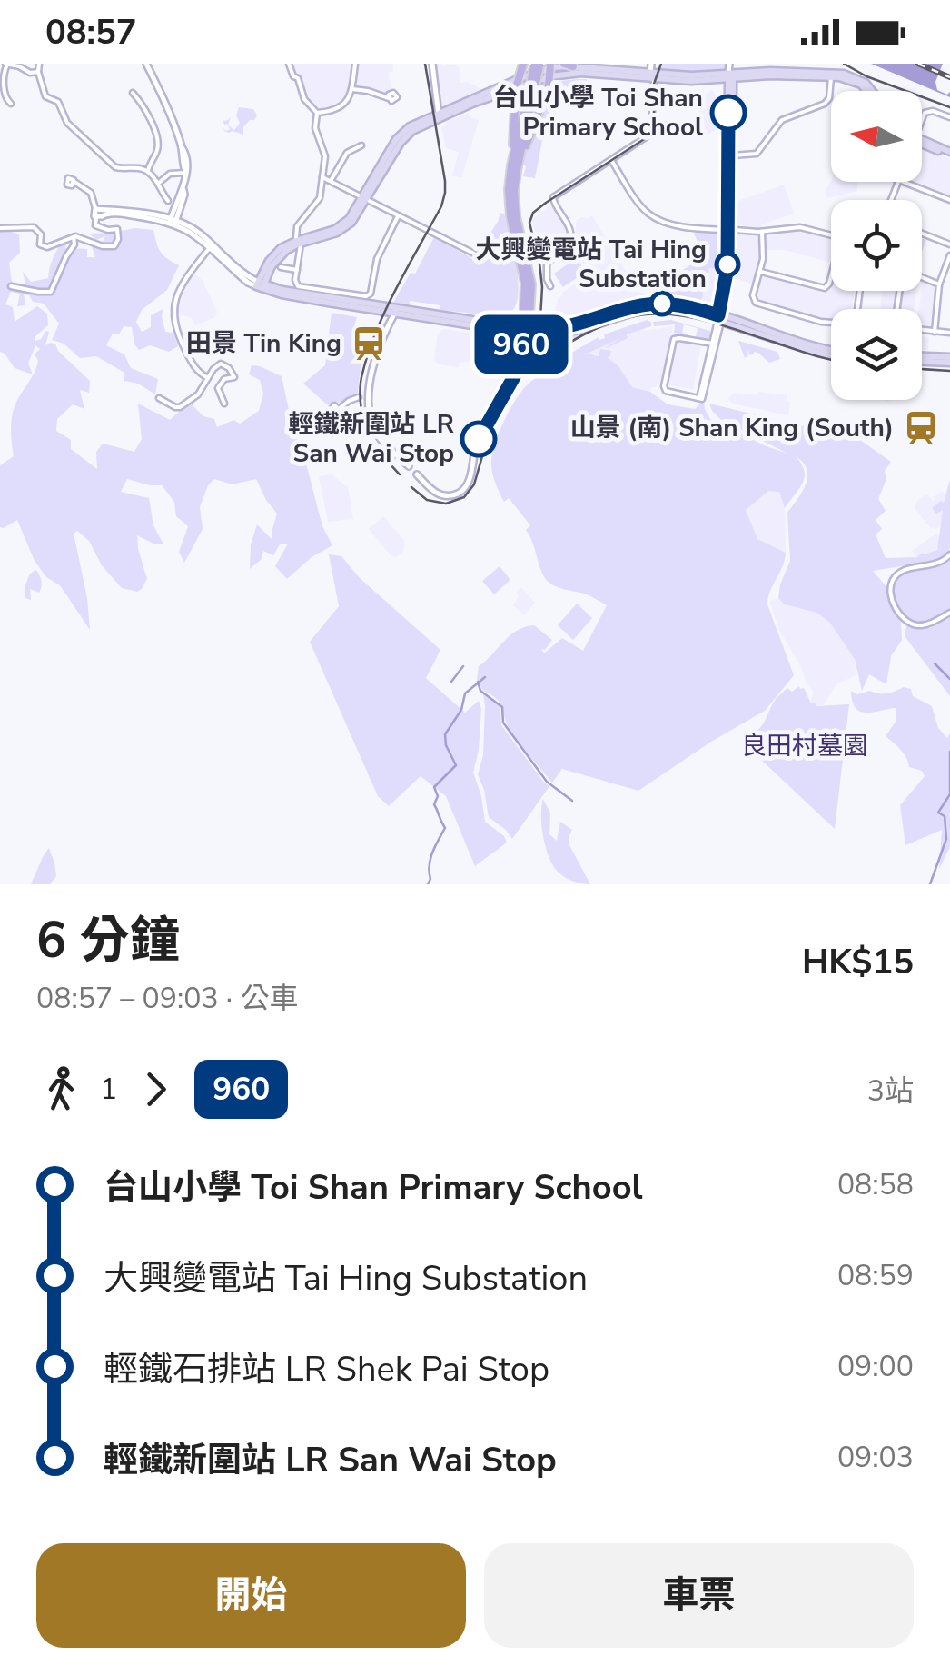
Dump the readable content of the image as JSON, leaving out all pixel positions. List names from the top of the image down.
{
  "parks": ["良田村墓園"],
  "places": {
    "other": ["台山小學 Toi Shan Primary School", "大興變電站 Tai Hing Substation", "輕鐵新圍站 LR San Wai Stop"],
    "station": ["田景 Tin King", "山景 (南) Shan King (South)"]
  },
  "lines": ["bus line 960"],
  "north": "left",
  "page": {
    "status": "08:57",
    "on_map": "960",
    "heading": ["6 分鐘", "08:57 – 09:03 · 公車", "HK$15"],
    "legs": ["1", "960", "3站"],
    "list": [
      {
        "name": "台山小學 Toi Shan Primary School",
        "value": "08:58"
      },
      {
        "name": "大興變電站 Tai Hing Substation",
        "value": "08:59"
      },
      {
        "name": "輕鐵石排站 LR Shek Pai Stop",
        "value": "09:00"
      },
      {
        "name": "輕鐵新圍站 LR San Wai Stop",
        "value": "09:03"
      }
    ],
    "buttons": ["開始", "車票"]
  }
}
